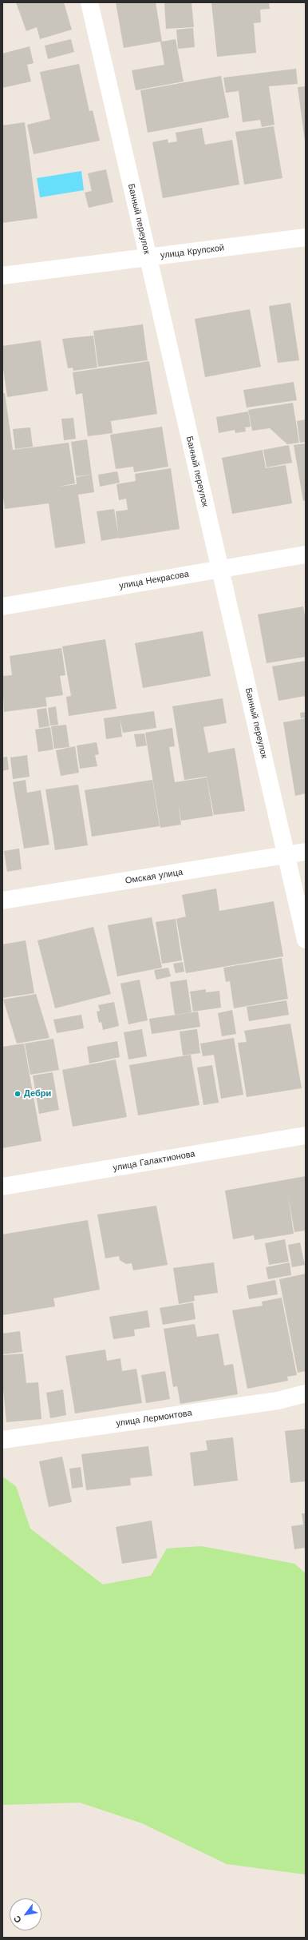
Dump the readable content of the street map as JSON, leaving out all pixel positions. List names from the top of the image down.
{
  "streets": {
    "street": [
      "Банный переулок",
      "улица Крупской",
      "улица Некрасова",
      "Омская улица",
      "улица Галактионова",
      "улица Лермонтова"
    ]
  },
  "crossings": [
    ["Банный переулок", "улица Крупской"],
    ["Банный переулок", "улица Некрасова"],
    ["Банный переулок", "Омская улица"]
  ],
  "places": ["Дебри"],
  "north": "bottom left"
}
